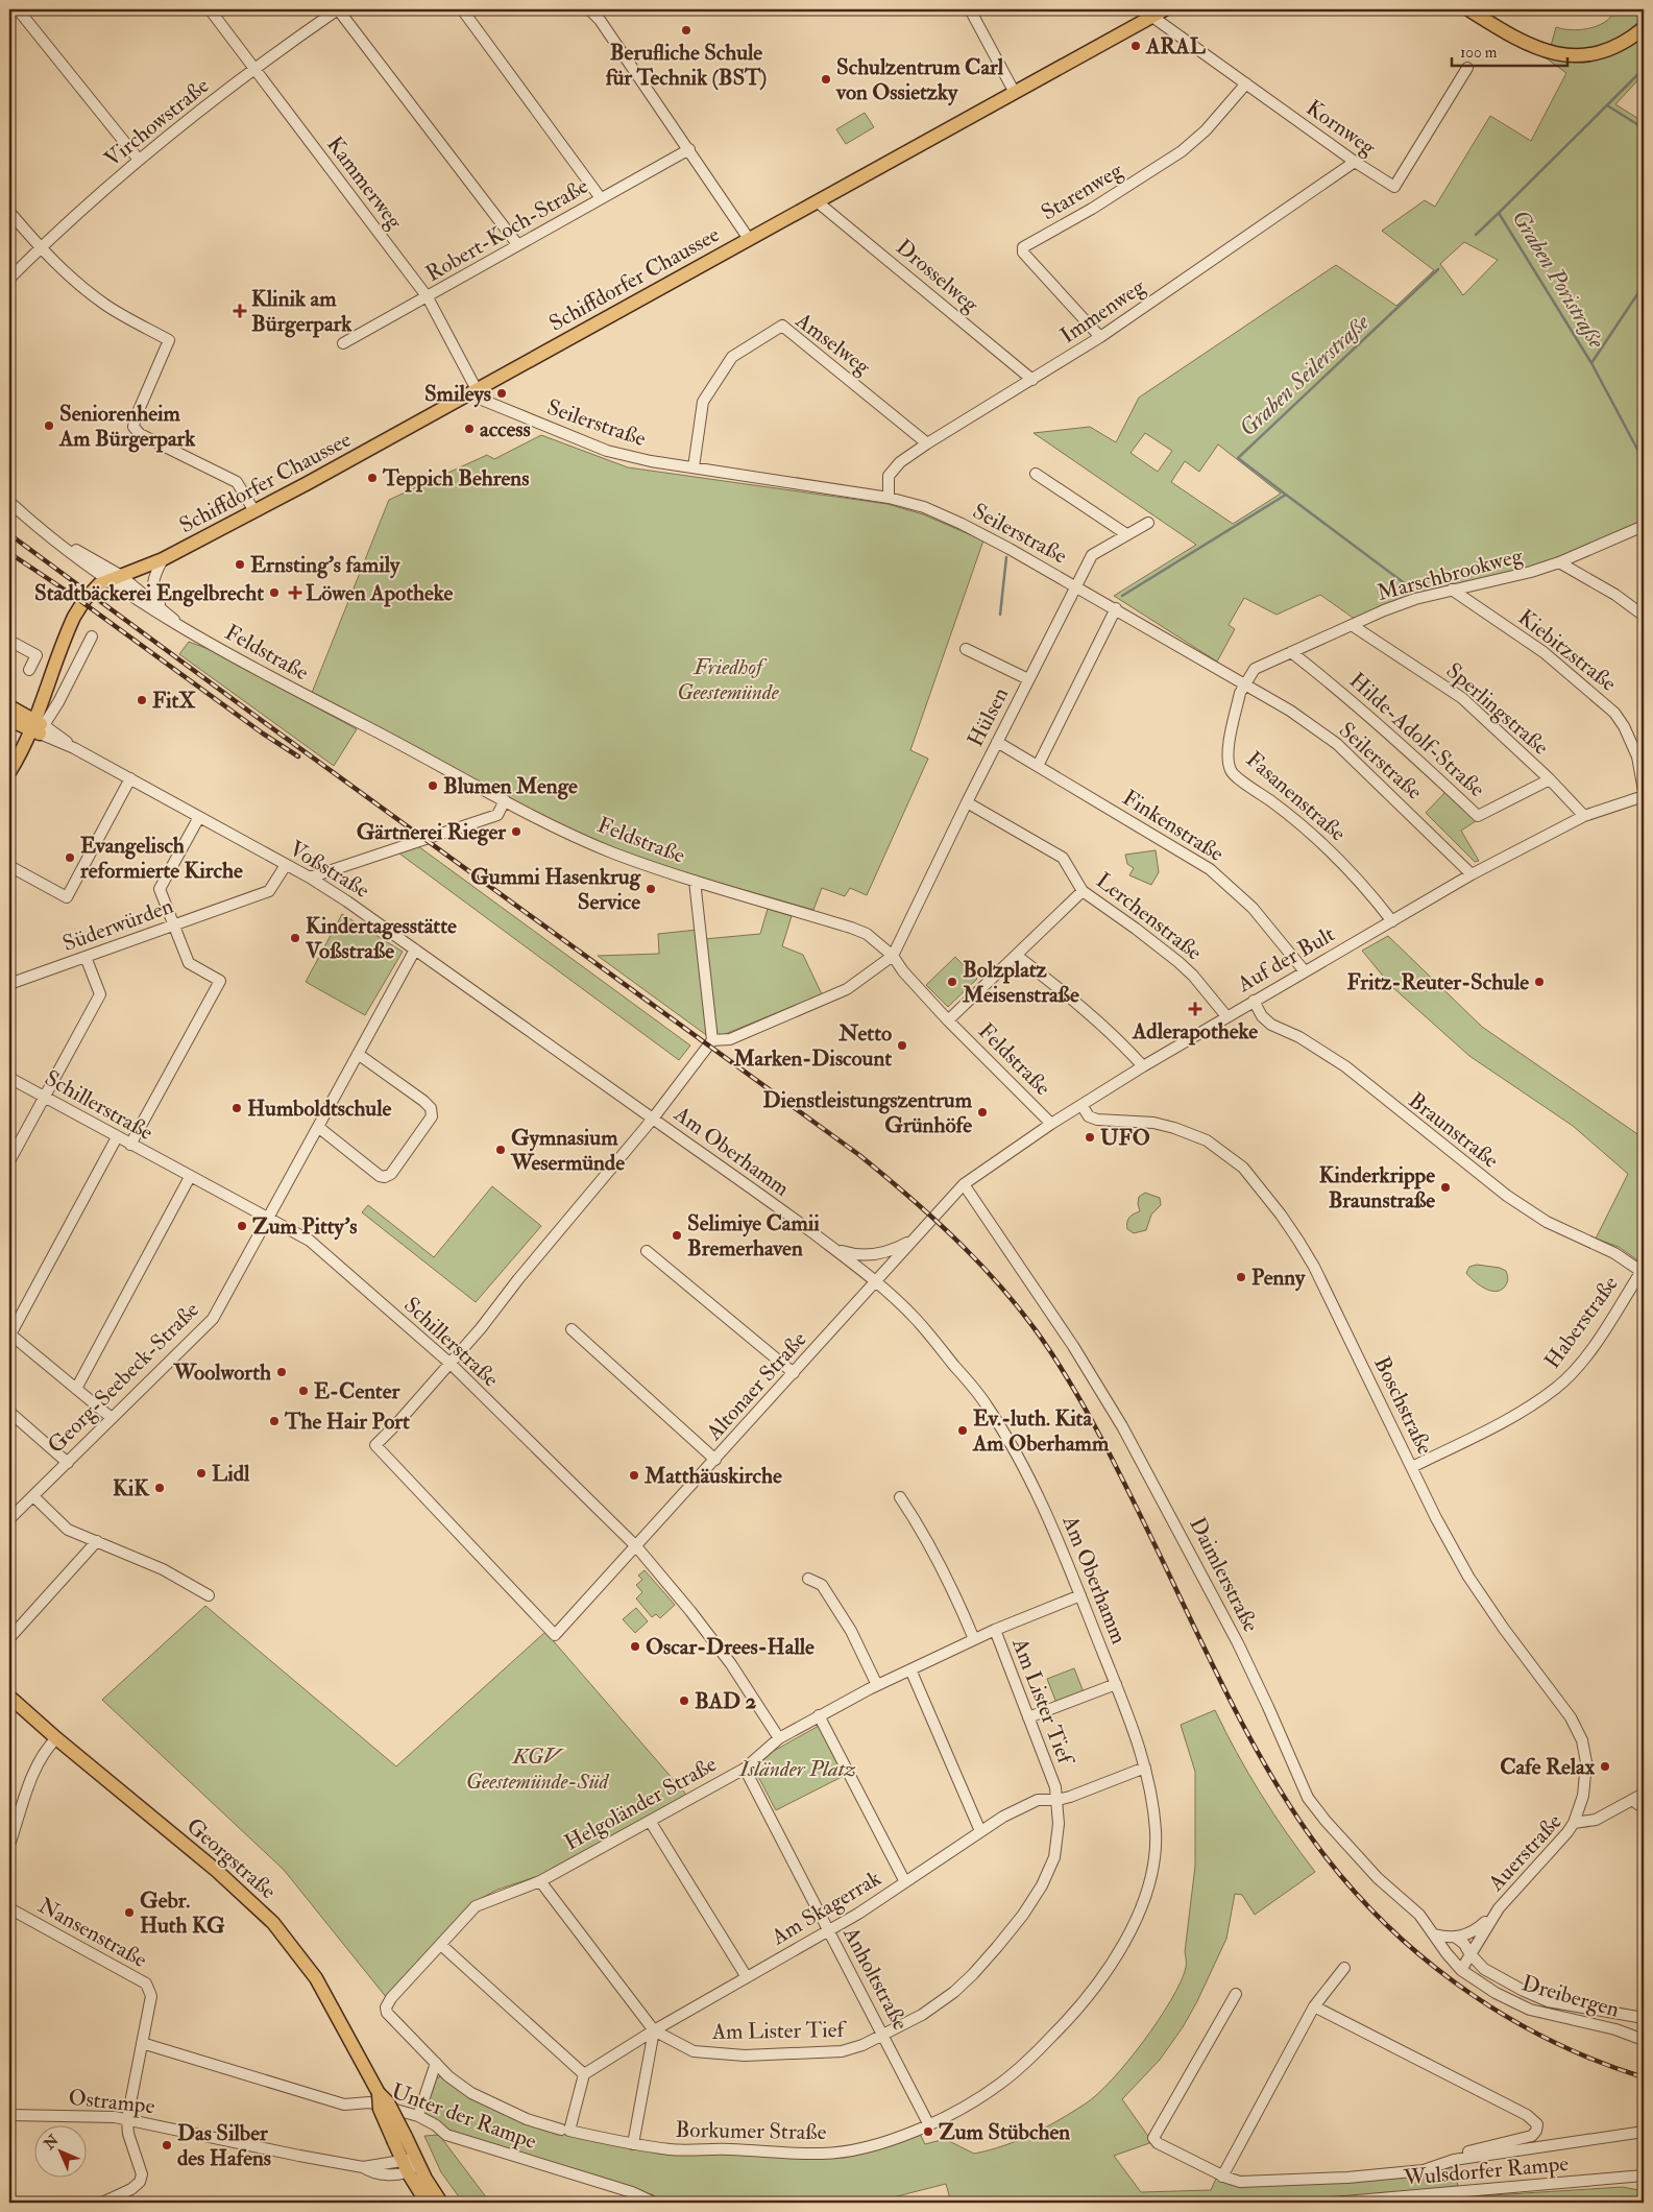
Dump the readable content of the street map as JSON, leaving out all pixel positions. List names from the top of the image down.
{
  "streets": {
    "main road": ["Schiffdorfer Chaussee", "Georgstraße"],
    "street": [
      "Virchowstraße",
      "Kornweg",
      "Kammerweg",
      "Starenweg",
      "Robert-Koch-Straße",
      "Drosselweg",
      "Immenweg",
      "Amselweg",
      "Seilerstraße",
      "Marschbrookweg",
      "Kiebitzstraße",
      "Feldstraße",
      "Sperlingstraße",
      "Hülsen",
      "Hilde-Adolf-Straße",
      "Fasanenstraße",
      "Finkenstraße",
      "Voßstraße",
      "Lerchenstraße",
      "Süderwürden",
      "Auf der Bult",
      "Schillerstraße",
      "Braunstraße",
      "Am Oberhamm",
      "Haberstraße",
      "Georg-Seebeck-Straße",
      "Altonaer Straße",
      "Boschstraße",
      "Daimlerstraße",
      "Am Lister Tief",
      "Helgoländer Straße",
      "Auerstraße",
      "Am Skagerrak",
      "Nansenstraße",
      "Anholtstraße",
      "Dreibergen",
      "Ostrampe",
      "Unter der Rampe",
      "Borkumer Straße",
      "Wulsdorfer Rampe"
    ]
  },
  "crossings": [
    ["Virchowstraße", "Kammerweg"],
    ["Kornweg", "Starenweg"],
    ["Kornweg", "Schiffdorfer Chaussee"],
    ["Kornweg", "Immenweg"],
    ["Kammerweg", "Robert-Koch-Straße"],
    ["Kammerweg", "Schiffdorfer Chaussee"],
    ["Kammerweg", "Seilerstraße"],
    ["Starenweg", "Immenweg"],
    ["Drosselweg", "Schiffdorfer Chaussee"],
    ["Drosselweg", "Immenweg"],
    ["Schiffdorfer Chaussee", "Seilerstraße"],
    ["Schiffdorfer Chaussee", "Feldstraße"],
    ["Schiffdorfer Chaussee", "Voßstraße"],
    ["Immenweg", "Amselweg"],
    ["Immenweg", "Seilerstraße"],
    ["Amselweg", "Seilerstraße"],
    ["Seilerstraße", "Marschbrookweg"],
    ["Seilerstraße", "Hülsen"],
    ["Seilerstraße", "Fasanenstraße"],
    ["Seilerstraße", "Auf der Bult"],
    ["Marschbrookweg", "Kiebitzstraße"],
    ["Marschbrookweg", "Sperlingstraße"],
    ["Marschbrookweg", "Hilde-Adolf-Straße"],
    ["Marschbrookweg", "Fasanenstraße"],
    ["Feldstraße", "Hülsen"],
    ["Feldstraße", "Auf der Bult"],
    ["Sperlingstraße", "Hilde-Adolf-Straße"],
    ["Sperlingstraße", "Auf der Bult"],
    ["Hülsen", "Finkenstraße"],
    ["Hülsen", "Lerchenstraße"],
    ["Fasanenstraße", "Auf der Bult"],
    ["Finkenstraße", "Auf der Bult"],
    ["Voßstraße", "Süderwürden"],
    ["Voßstraße", "Am Oberhamm"],
    ["Voßstraße", "Georg-Seebeck-Straße"],
    ["Lerchenstraße", "Auf der Bult"],
    ["Auf der Bult", "Braunstraße"],
    ["Auf der Bult", "Altonaer Straße"],
    ["Auf der Bult", "Boschstraße"],
    ["Auf der Bult", "Daimlerstraße"],
    ["Schillerstraße", "Georg-Seebeck-Straße"],
    ["Schillerstraße", "Altonaer Straße"],
    ["Schillerstraße", "Helgoländer Straße"],
    ["Braunstraße", "Haberstraße"],
    ["Am Oberhamm", "Altonaer Straße"],
    ["Am Oberhamm", "Helgoländer Straße"],
    ["Am Oberhamm", "Am Skagerrak"],
    ["Am Oberhamm", "Anholtstraße"],
    ["Am Oberhamm", "Borkumer Straße"],
    ["Haberstraße", "Boschstraße"],
    ["Altonaer Straße", "Daimlerstraße"],
    ["Boschstraße", "Auerstraße"],
    ["Daimlerstraße", "Auerstraße"],
    ["Daimlerstraße", "Dreibergen"],
    ["Am Lister Tief", "Helgoländer Straße"],
    ["Am Lister Tief", "Am Skagerrak"],
    ["Am Lister Tief", "Anholtstraße"],
    ["Helgoländer Straße", "Anholtstraße"],
    ["Helgoländer Straße", "Borkumer Straße"],
    ["Auerstraße", "Dreibergen"],
    ["Georgstraße", "Ostrampe"],
    ["Am Skagerrak", "Anholtstraße"],
    ["Nansenstraße", "Ostrampe"],
    ["Nansenstraße", "Unter der Rampe"],
    ["Anholtstraße", "Borkumer Straße"]
  ],
  "water": ["Graben Poristraße", "Graben Seilerstraße"],
  "parks": ["Friedhof Geestemünde", "KGV Geestemünde-Süd", "Isländer Platz"],
  "places": {
    "other": [
      "Berufliche Schule für Technik (BST)",
      "ARAL",
      "Schulzentrum Carl von Ossietzky",
      "Smileys",
      "Seniorenheim Am Bürgerpark",
      "access",
      "Teppich Behrens",
      "Ernsting's family",
      "Stadtbäckerei Engelbrecht",
      "FitX",
      "Blumen Menge",
      "Gärtnerei Rieger",
      "Evangelisch reformierte Kirche",
      "Gummi Hasenkrug Service",
      "Kindertagesstätte Voßstraße",
      "Bolzplatz Meisenstraße",
      "Fritz-Reuter-Schule",
      "Netto Marken-Discount",
      "Humboldtschule",
      "Dienstleistungszentrum Grünhöfe",
      "UFO",
      "Gymnasium Wesermünde",
      "Kinderkrippe Braunstraße",
      "Zum Pitty's",
      "Selimiye Camii Bremerhaven",
      "Penny",
      "Woolworth",
      "E-Center",
      "The Hair Port",
      "Ev.-luth. Kita Am Oberhamm",
      "Lidl",
      "Matthäuskirche",
      "KiK",
      "Oscar-Drees-Halle",
      "BAD 2",
      "Cafe Relax",
      "Gebr. Huth KG",
      "Zum Stübchen",
      "Das Silber des Hafens"
    ],
    "health": ["Klinik am Bürgerpark", "Löwen Apotheke", "Adlerapotheke"]
  },
  "scale_bar": "100 m",
  "north": "top left"
}
